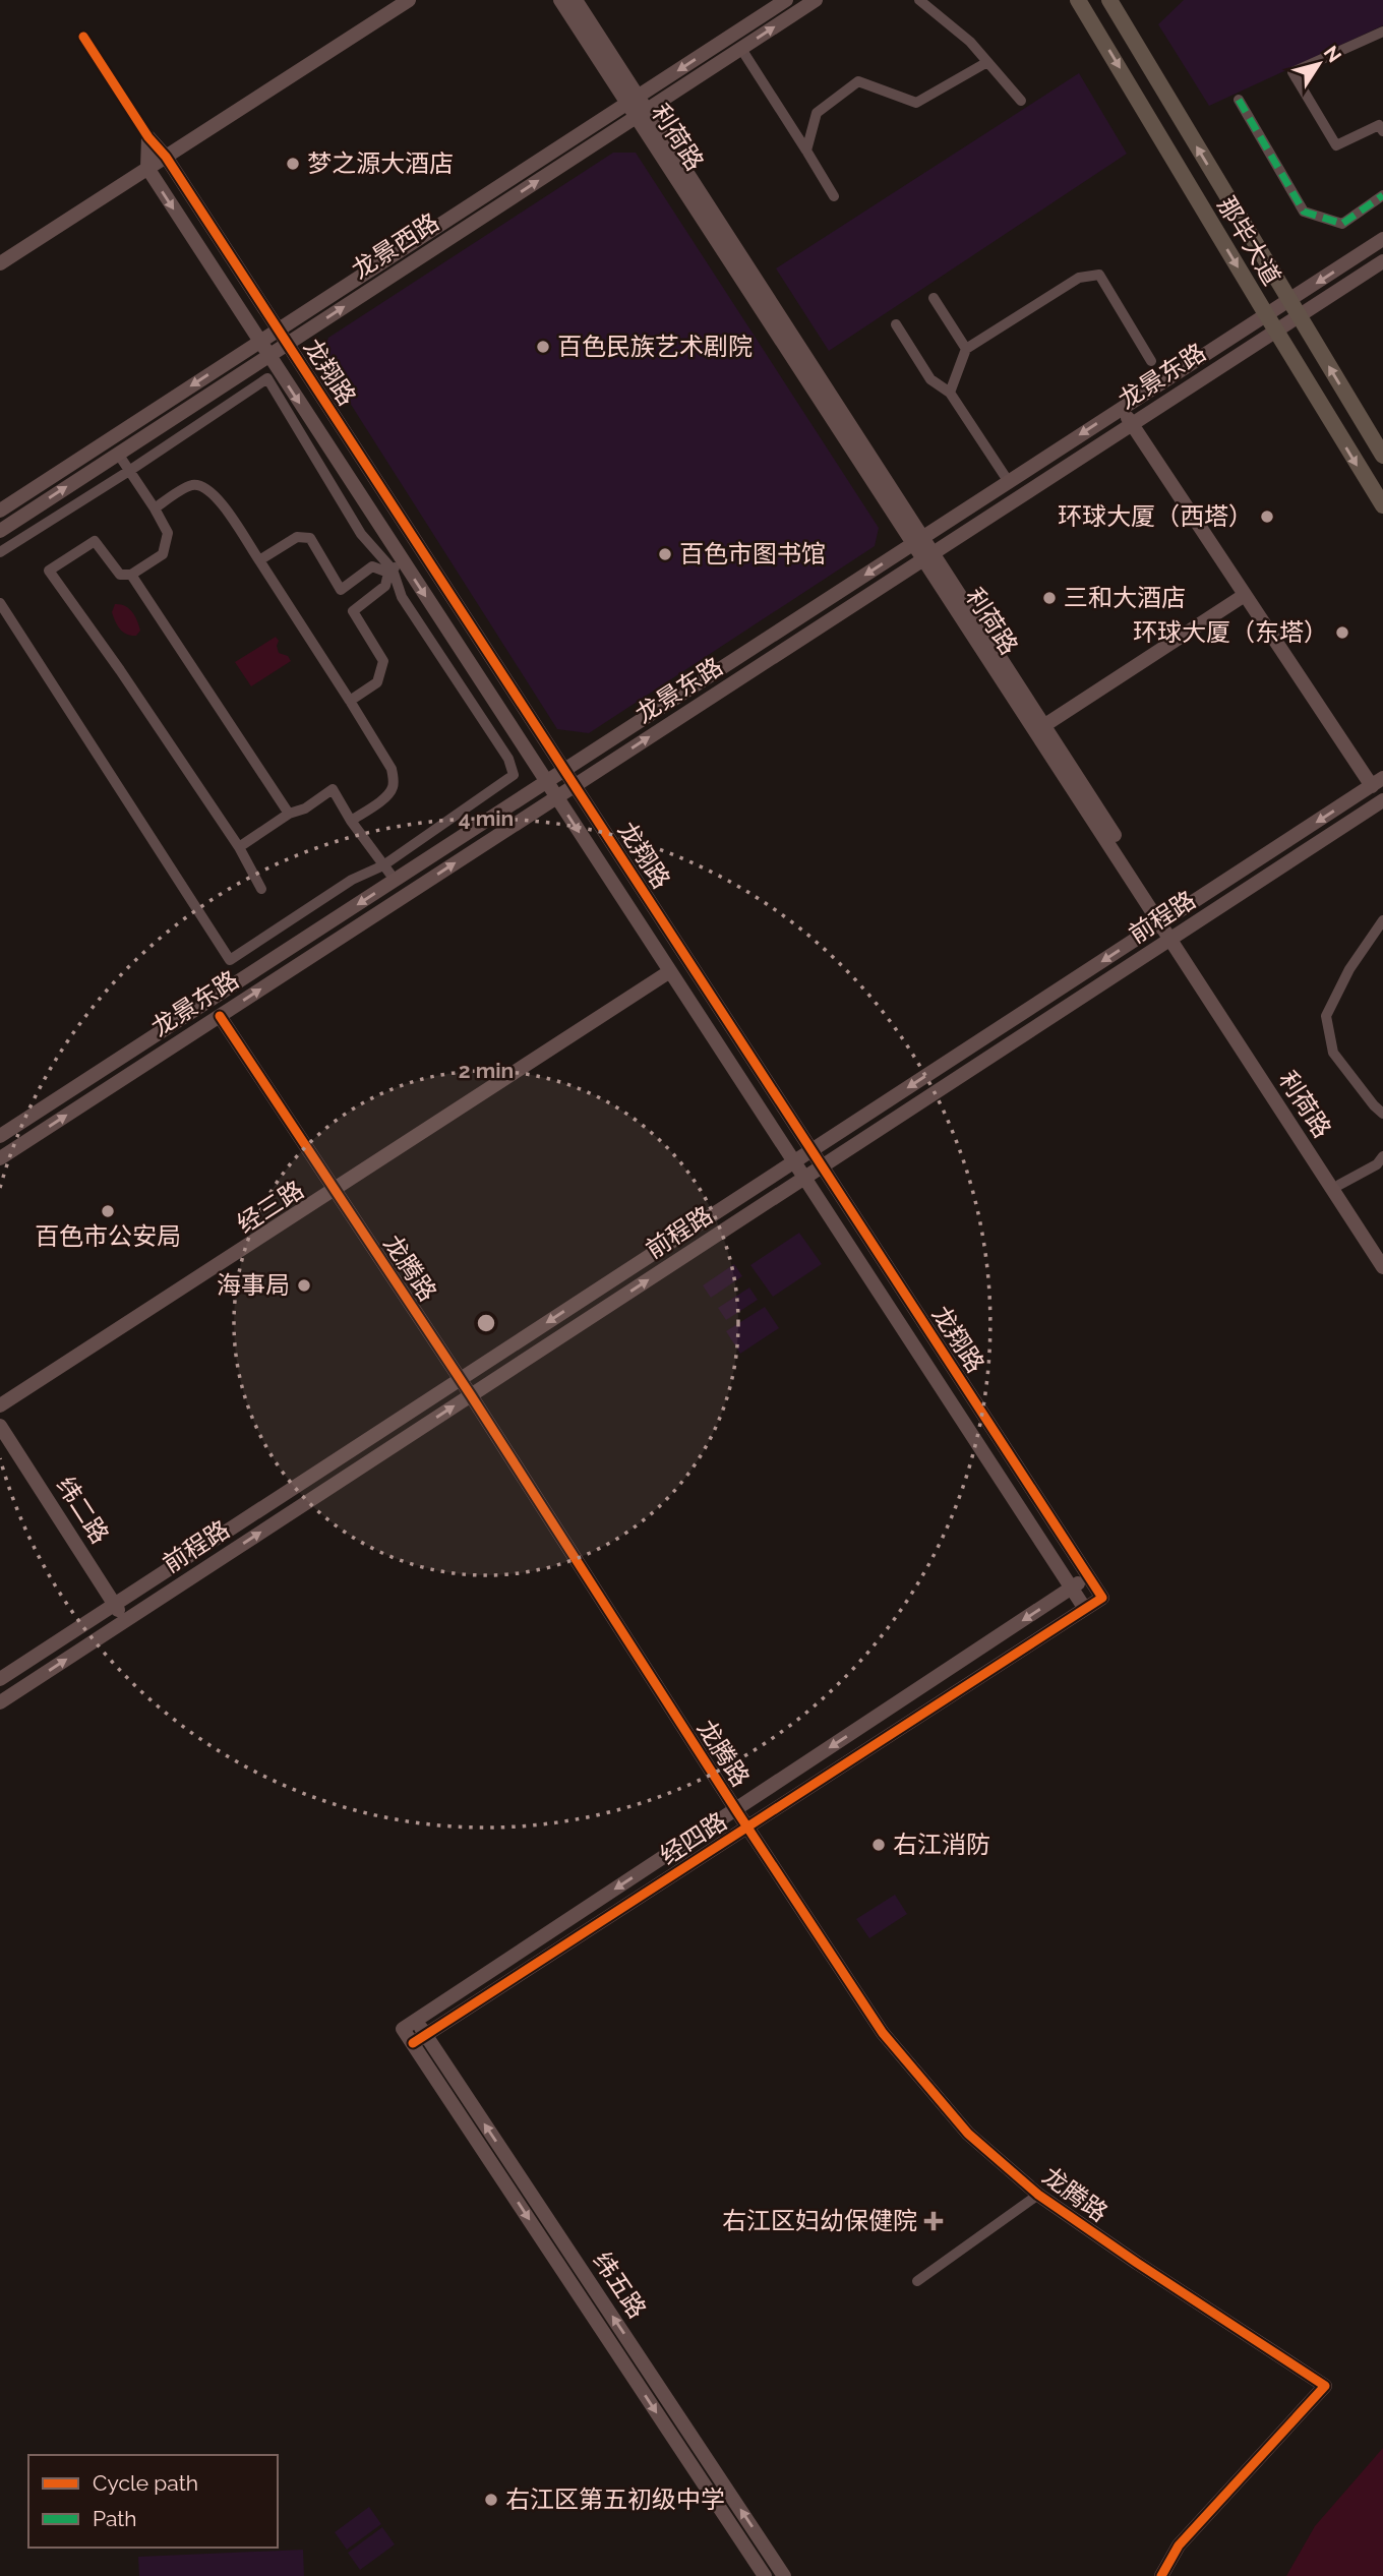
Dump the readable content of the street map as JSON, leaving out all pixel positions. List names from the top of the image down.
{
  "streets": {
    "main road": [
      "利荷路",
      "那毕大道",
      "龙景西路",
      "龙翔路",
      "龙景东路",
      "前程路",
      "经三路",
      "龙腾路",
      "纬二路",
      "经四路",
      "纬五路"
    ]
  },
  "crossings": [
    ["利荷路", "龙景西路"],
    ["利荷路", "龙景东路"],
    ["利荷路", "前程路"],
    ["那毕大道", "龙景东路"],
    ["龙景西路", "龙翔路"],
    ["龙翔路", "龙景东路"],
    ["龙翔路", "前程路"],
    ["龙翔路", "经三路"],
    ["龙翔路", "经四路"],
    ["龙景东路", "龙腾路"],
    ["前程路", "龙腾路"],
    ["前程路", "纬二路"],
    ["经三路", "龙腾路"],
    ["龙腾路", "经四路"],
    ["经四路", "纬五路"]
  ],
  "places": {
    "other": [
      "梦之源大酒店",
      "百色民族艺术剧院",
      "环球大厦（西塔）",
      "百色市图书馆",
      "三和大酒店",
      "环球大厦（东塔）",
      "百色市公安局",
      "海事局",
      "右江消防",
      "右江区第五初级中学"
    ],
    "health": ["右江区妇幼保健院"]
  },
  "legend": ["Cycle path", "Path"],
  "north": "top right",
  "rings": ["4 min", "2 min"]
}
